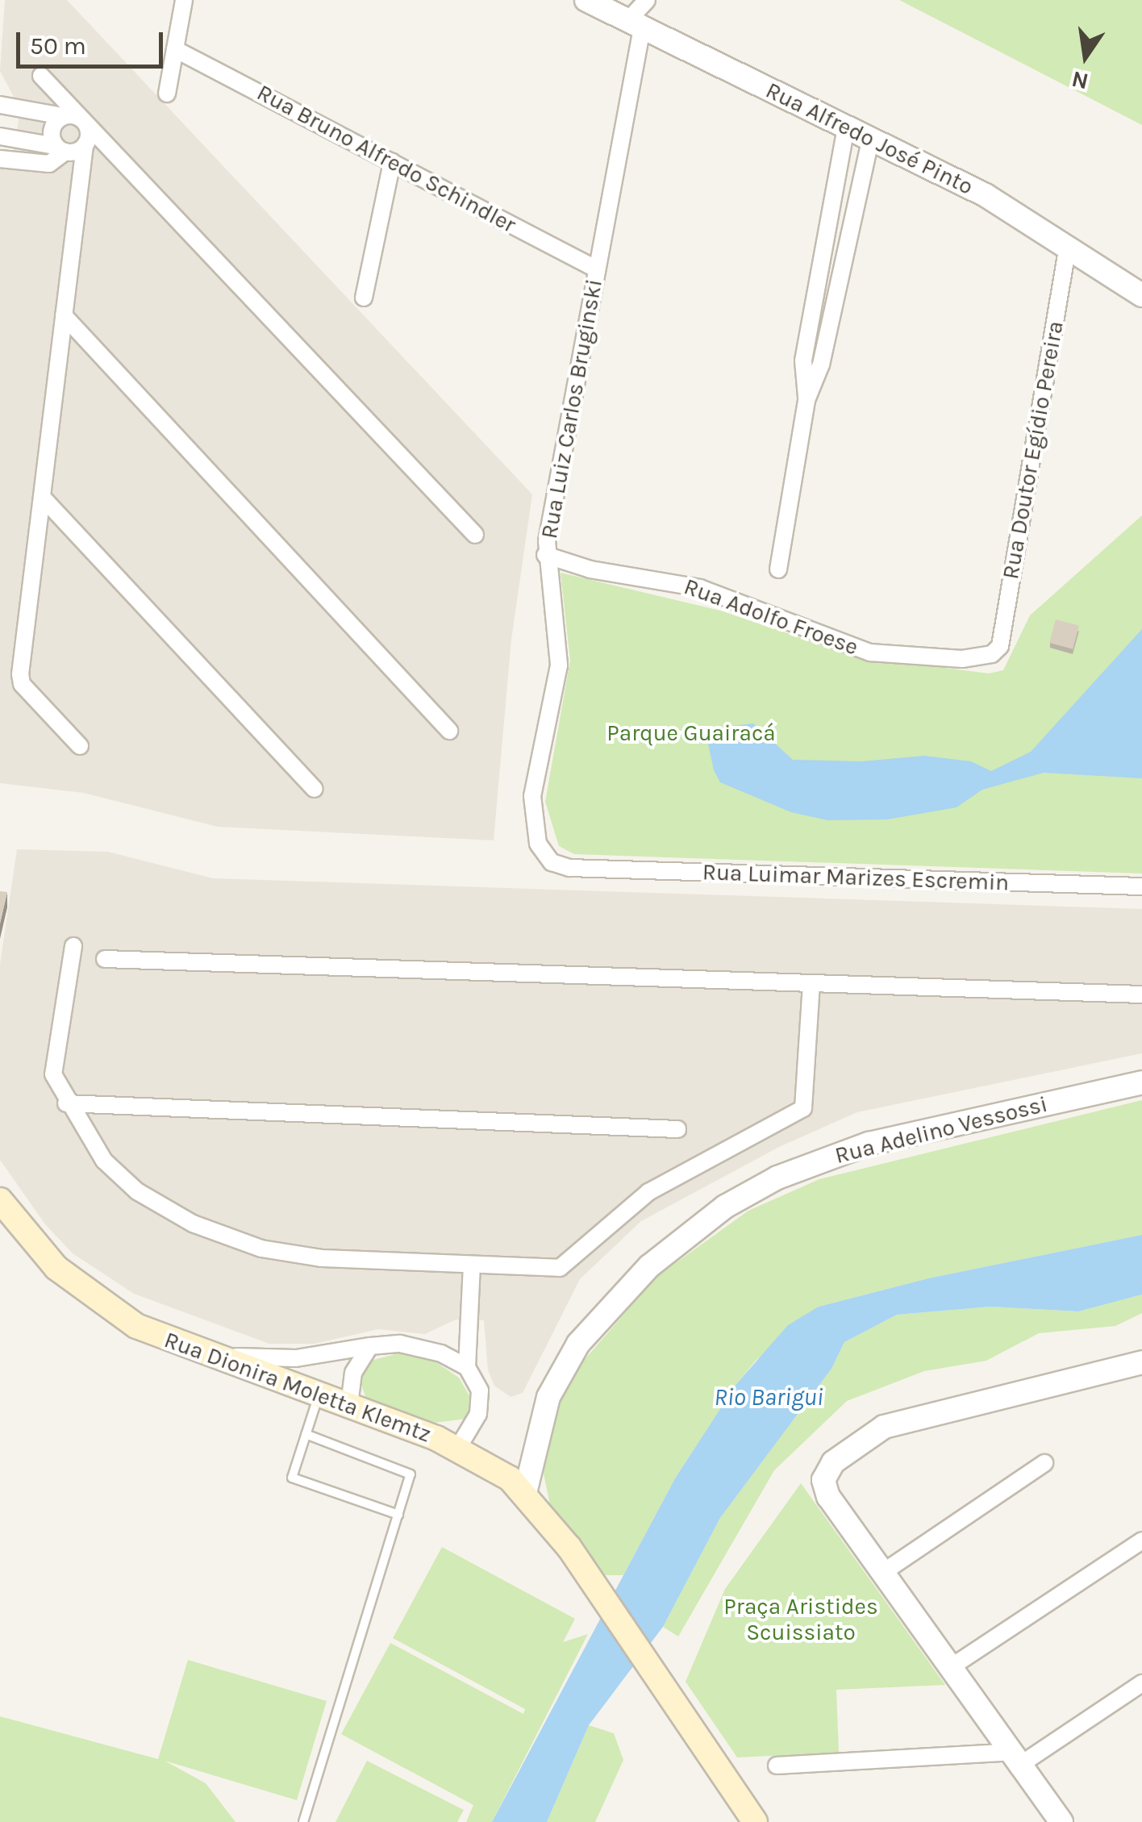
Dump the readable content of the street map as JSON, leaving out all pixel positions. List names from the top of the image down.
{
  "streets": {
    "main road": ["Rua Dionira Moletta Klemtz"],
    "street": [
      "Rua Alfredo José Pinto",
      "Rua Bruno Alfredo Schindler",
      "Rua Luiz Carlos Bruginski",
      "Rua Doutor Egídio Pereira",
      "Rua Adolfo Froese",
      "Rua Luimar Marizes Escremin",
      "Rua Adelino Vessossi"
    ]
  },
  "crossings": [
    ["Rua Alfredo José Pinto", "Rua Luiz Carlos Bruginski"],
    ["Rua Alfredo José Pinto", "Rua Doutor Egídio Pereira"],
    ["Rua Bruno Alfredo Schindler", "Rua Luiz Carlos Bruginski"],
    ["Rua Luiz Carlos Bruginski", "Rua Adolfo Froese"],
    ["Rua Luiz Carlos Bruginski", "Rua Luimar Marizes Escremin"],
    ["Rua Doutor Egídio Pereira", "Rua Adolfo Froese"],
    ["Rua Adelino Vessossi", "Rua Dionira Moletta Klemtz"]
  ],
  "water": ["Rio Barigui"],
  "parks": ["Parque Guairacá", "Praça Aristides Scuissiato"],
  "scale_bar": "50 m",
  "north": "bottom"
}
